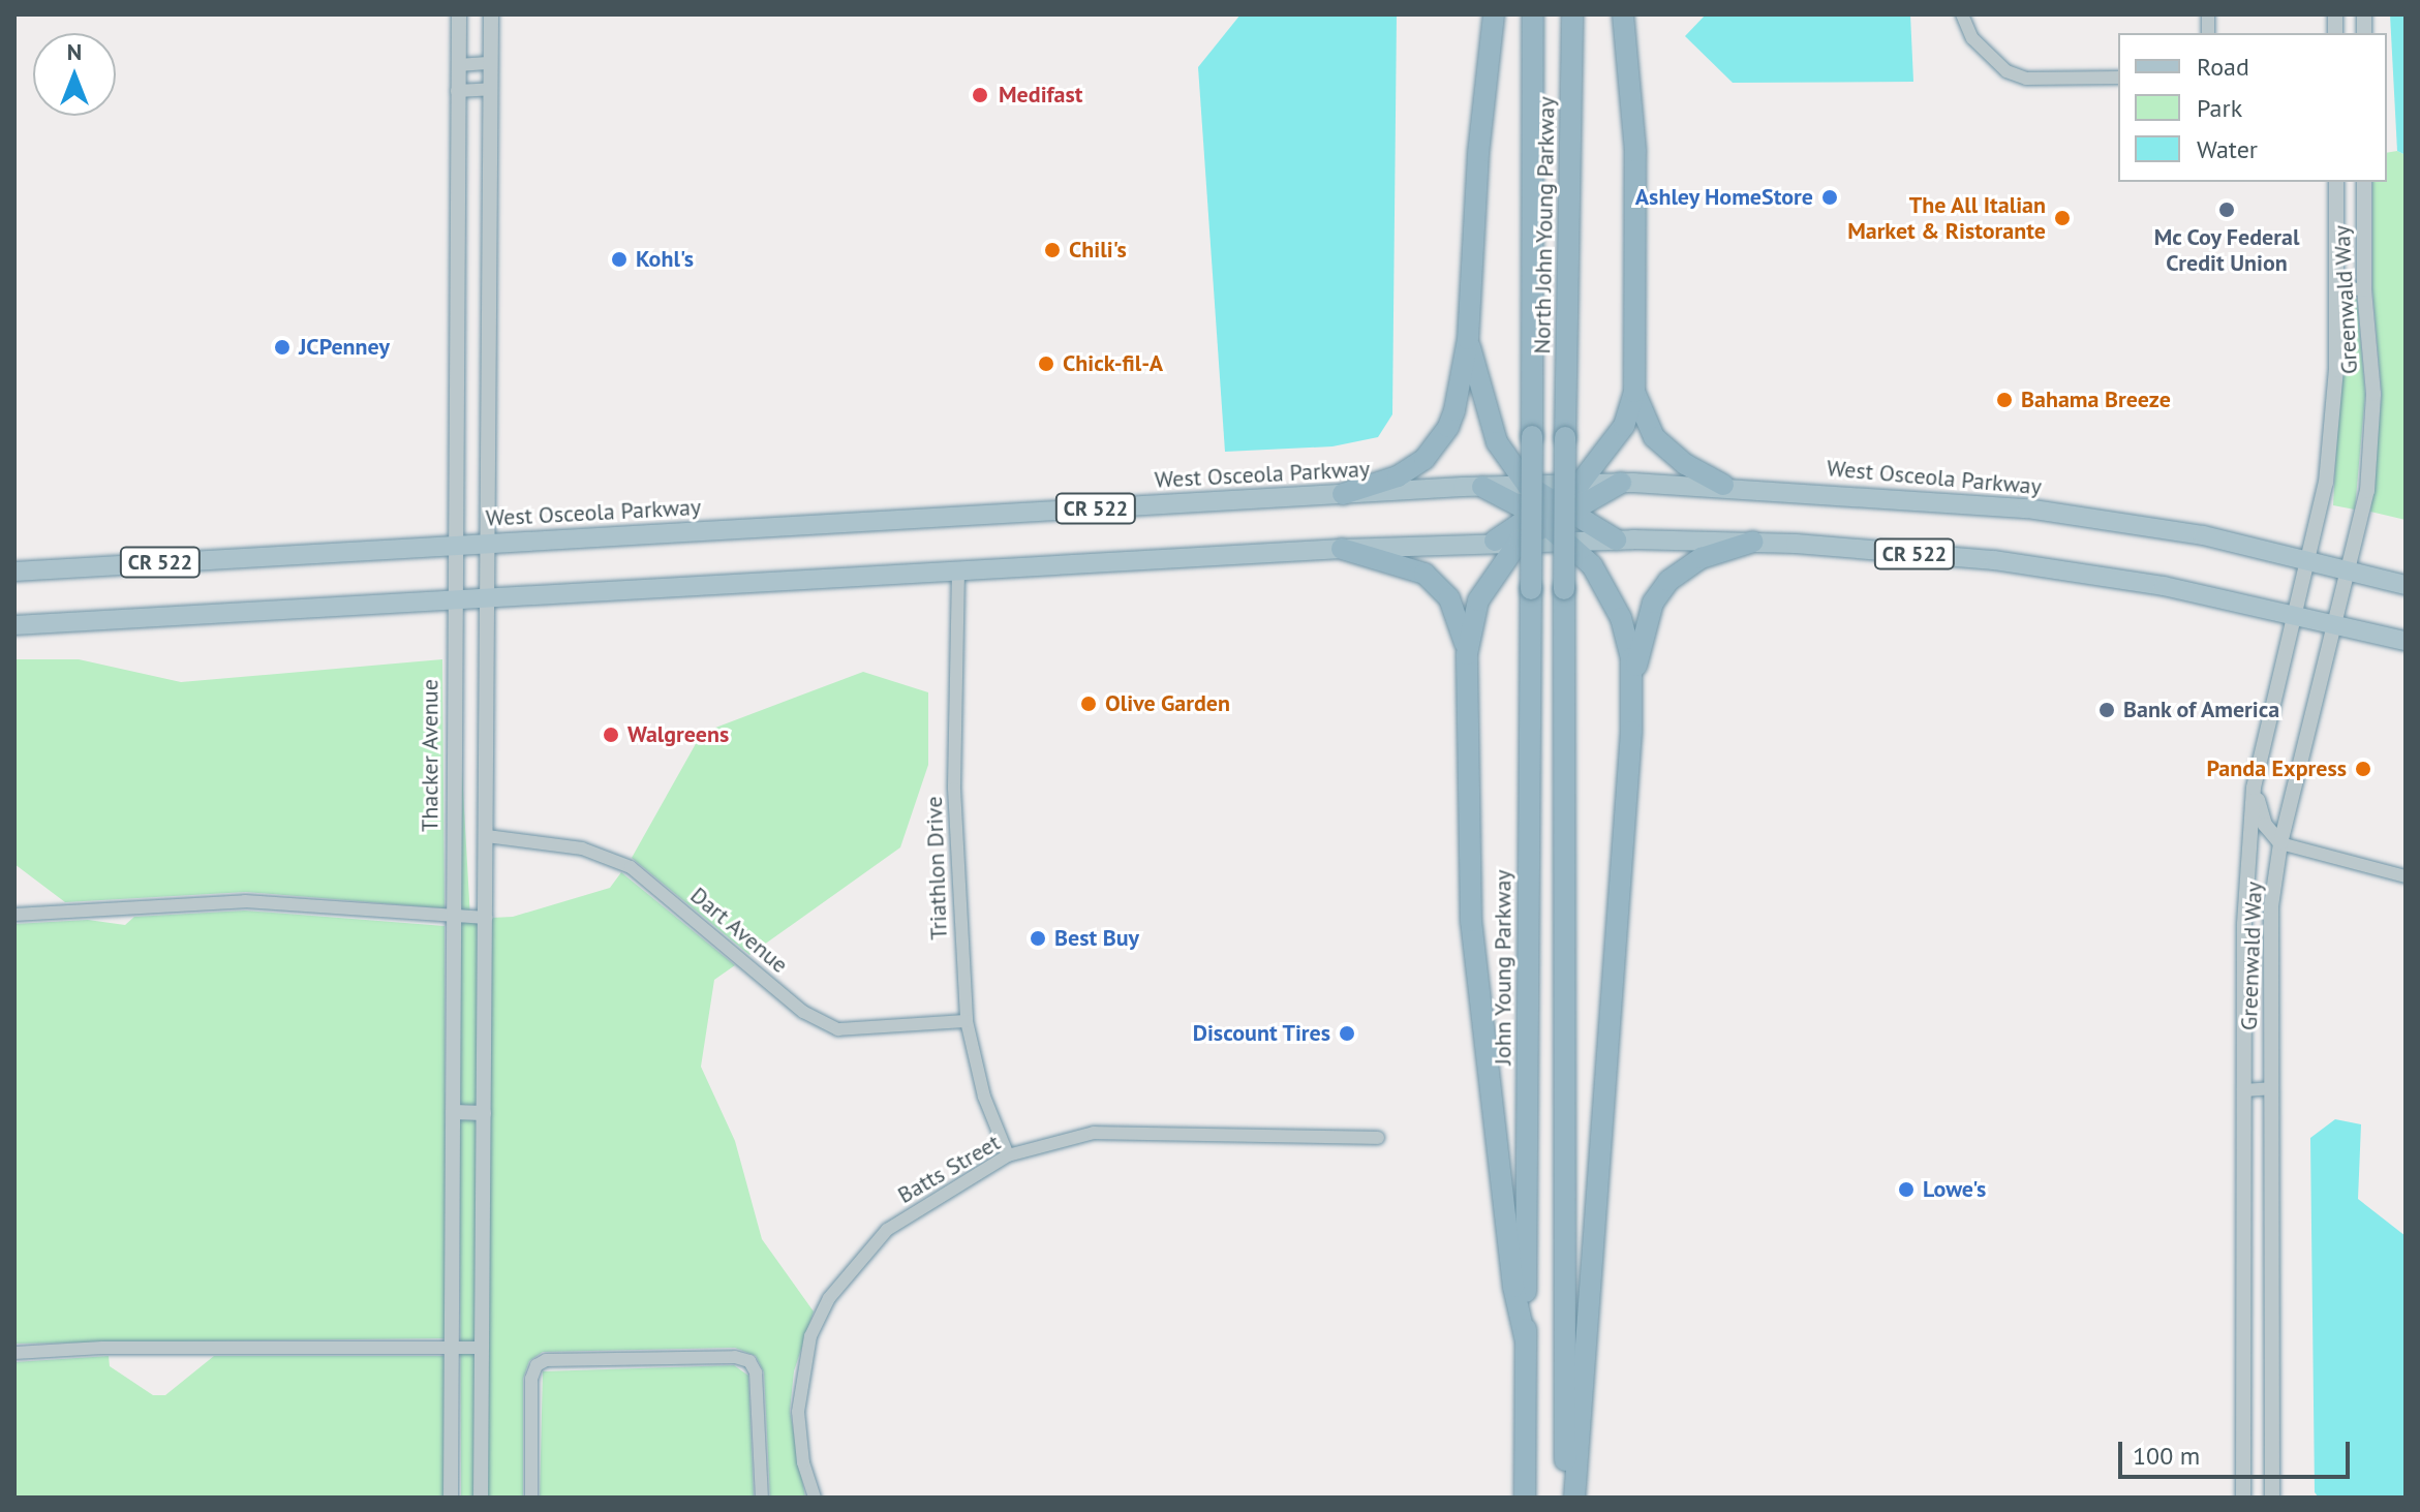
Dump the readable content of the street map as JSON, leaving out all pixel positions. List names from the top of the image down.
{
  "streets": {
    "highway": ["North John Young Parkway", "John Young Parkway"],
    "main road": ["West Osceola Parkway", "CR 522"],
    "street": [
      "Greenwald Way",
      "Thacker Avenue",
      "Triathlon Drive",
      "Dart Avenue",
      "Batts Street"
    ]
  },
  "crossings": [
    ["North John Young Parkway", "John Young Parkway"],
    ["Greenwald Way", "West Osceola Parkway"],
    ["Greenwald Way", "CR 522"],
    ["West Osceola Parkway", "Thacker Avenue"],
    ["CR 522", "Thacker Avenue"],
    ["CR 522", "Triathlon Drive"],
    ["Triathlon Drive", "Dart Avenue"],
    ["Triathlon Drive", "Batts Street"]
  ],
  "places": [
    "Medifast",
    "Ashley HomeStore",
    "Mc Coy Federal Credit Union",
    "The All Italian Market & Ristorante",
    "Chili's",
    "Kohl's",
    "JCPenney",
    "Chick-fil-A",
    "Bahama Breeze",
    "Olive Garden",
    "Bank of America",
    "Walgreens",
    "Panda Express",
    "Best Buy",
    "Discount Tires",
    "Lowe's"
  ],
  "legend": ["Road", "Park", "Water"],
  "scale_bar": "100 m",
  "north": "top"
}
